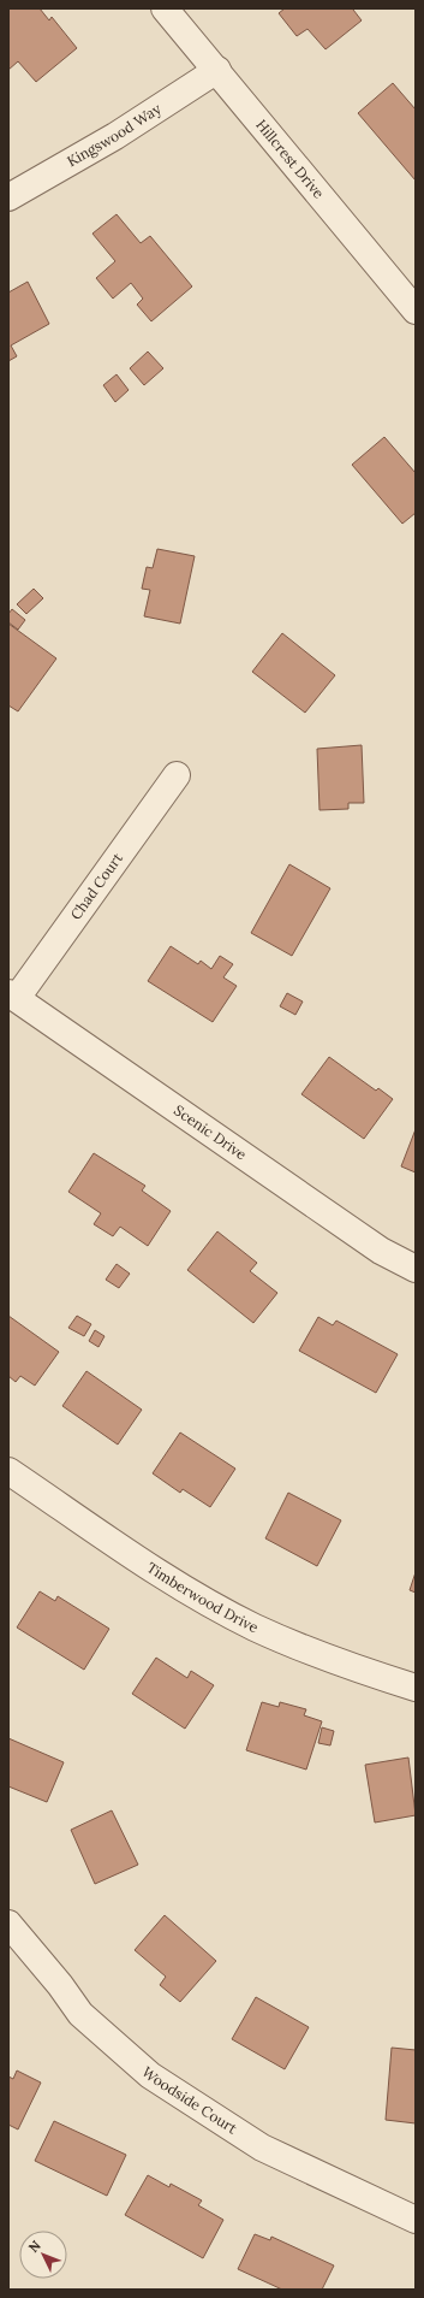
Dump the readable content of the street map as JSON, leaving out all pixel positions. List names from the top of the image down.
{
  "streets": {
    "street": [
      "Kingswood Way",
      "Hillcrest Drive",
      "Chad Court",
      "Scenic Drive",
      "Timberwood Drive",
      "Woodside Court"
    ]
  },
  "crossings": [
    ["Kingswood Way", "Hillcrest Drive"],
    ["Chad Court", "Scenic Drive"]
  ],
  "north": "top left"
}
